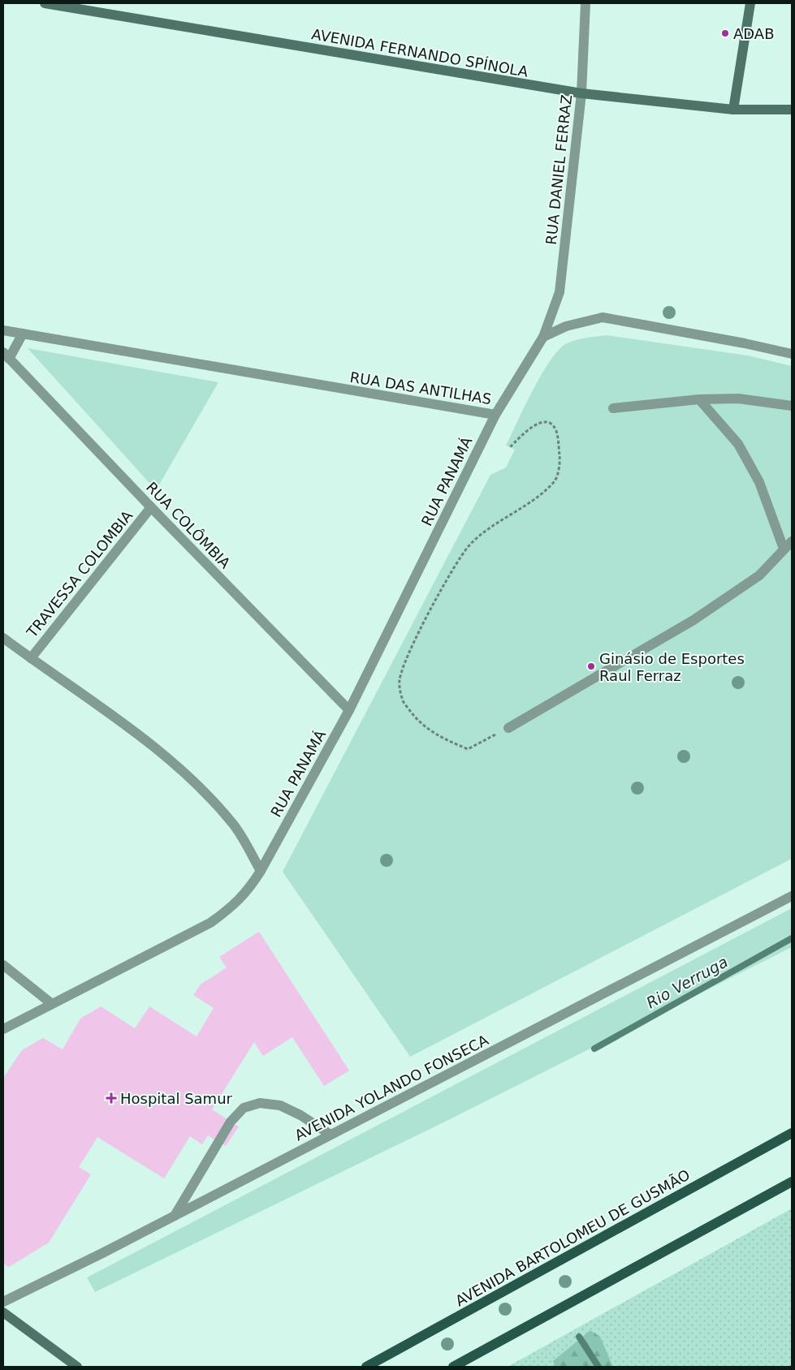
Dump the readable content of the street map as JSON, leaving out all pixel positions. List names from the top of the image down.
{
  "streets": {
    "main road": ["AVENIDA BARTOLOMEU DE GUSMÃO"],
    "street": [
      "AVENIDA FERNANDO SPÍNOLA",
      "RUA DANIEL FERRAZ",
      "RUA DAS ANTILHAS",
      "RUA PANAMÁ",
      "RUA COLÔMBIA",
      "TRAVESSA COLOMBIA",
      "AVENIDA YOLANDO FONSECA"
    ]
  },
  "crossings": [
    ["AVENIDA FERNANDO SPÍNOLA", "RUA DANIEL FERRAZ"],
    ["RUA DANIEL FERRAZ", "RUA DAS ANTILHAS"],
    ["RUA DAS ANTILHAS", "RUA PANAMÁ"],
    ["RUA PANAMÁ", "RUA COLÔMBIA"],
    ["RUA COLÔMBIA", "TRAVESSA COLOMBIA"]
  ],
  "water": ["Rio Verruga"],
  "places": {
    "other": ["ADAB", "Ginásio de Esportes Raul Ferraz"],
    "health": ["Hospital Samur"]
  }
}
